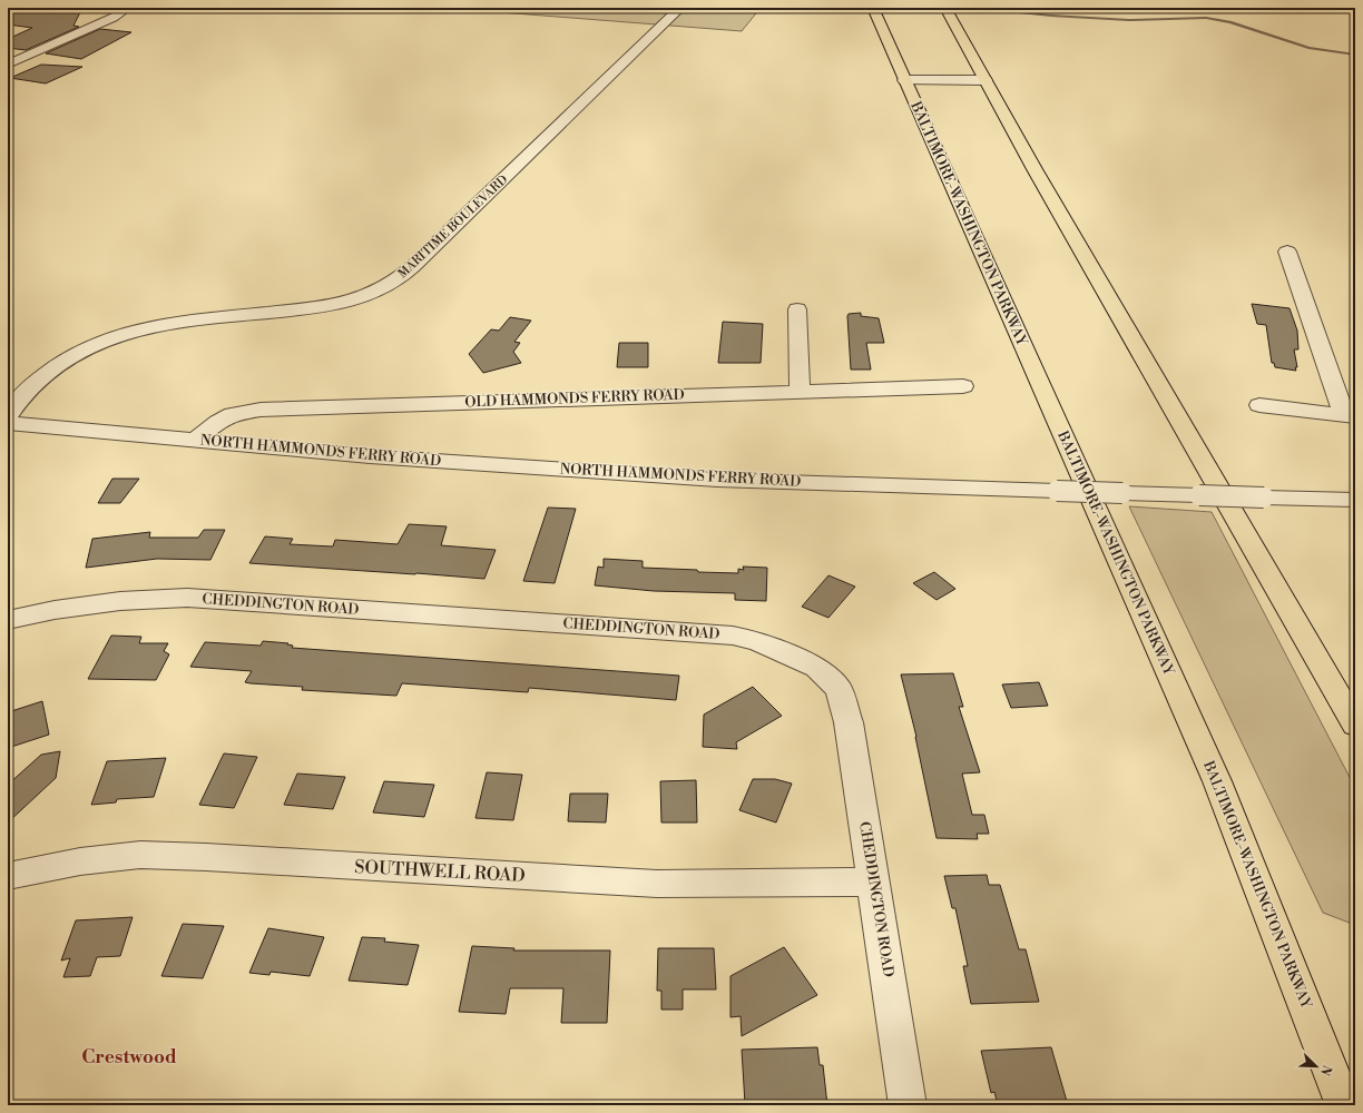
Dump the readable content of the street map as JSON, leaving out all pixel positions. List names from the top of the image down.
{
  "streets": {
    "highway": ["BALTIMORE-WASHINGTON PARKWAY"],
    "street": [
      "MARITIME BOULEVARD",
      "OLD HAMMONDS FERRY ROAD",
      "NORTH HAMMONDS FERRY ROAD",
      "CHEDDINGTON ROAD",
      "SOUTHWELL ROAD"
    ]
  },
  "crossings": [
    ["OLD HAMMONDS FERRY ROAD", "NORTH HAMMONDS FERRY ROAD"],
    ["CHEDDINGTON ROAD", "SOUTHWELL ROAD"]
  ],
  "districts": ["Crestwood"],
  "north": "bottom right"
}
